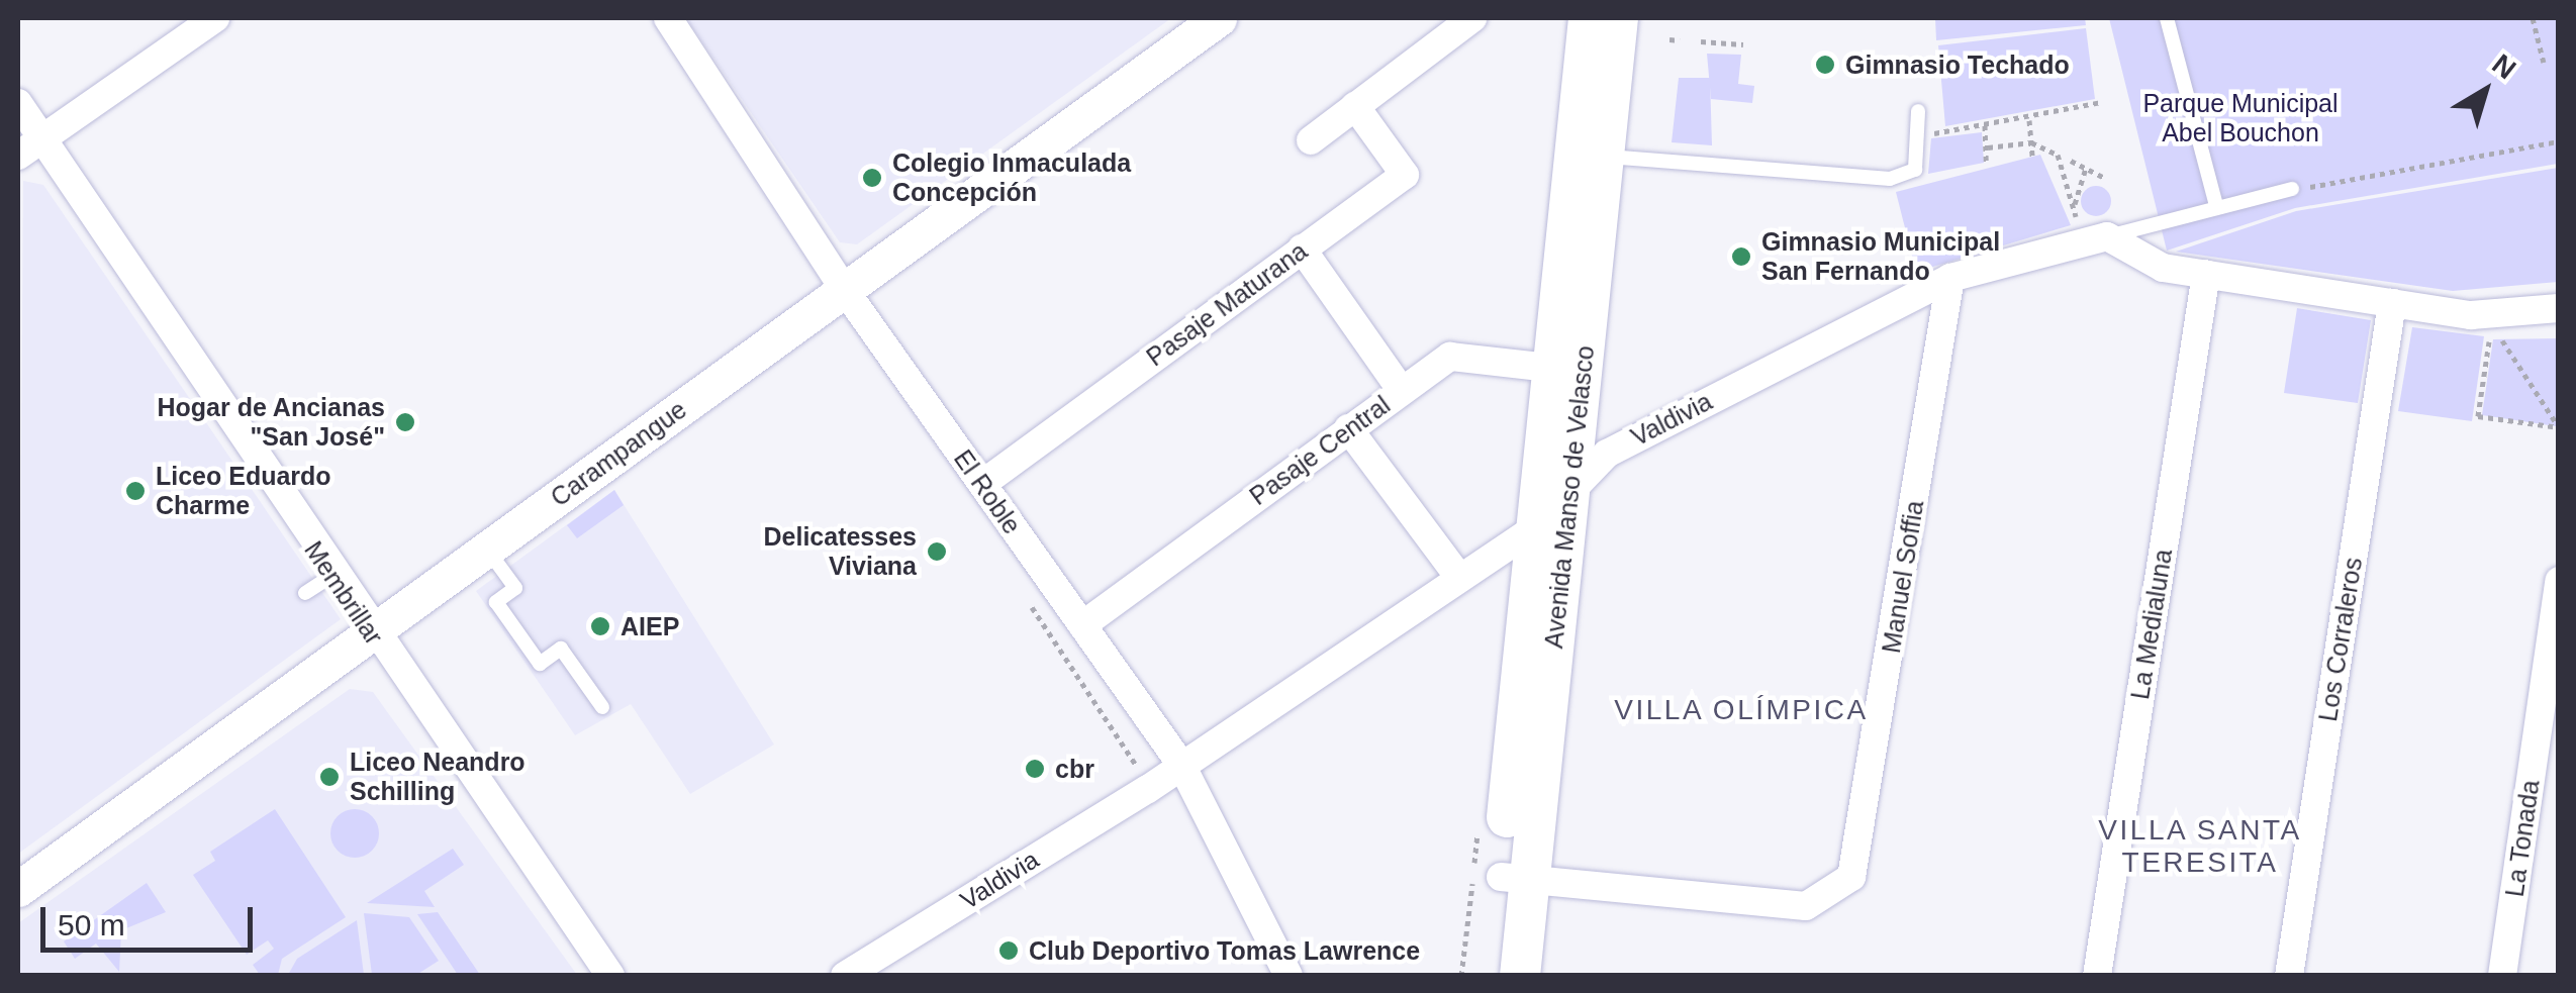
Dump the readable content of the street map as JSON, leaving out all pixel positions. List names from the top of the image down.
{
  "streets": {
    "main road": ["Avenida Manso de Velasco"],
    "street": [
      "Pasaje Maturana",
      "Valdivia",
      "Pasaje Central",
      "Carampangue",
      "El Roble",
      "Manuel Soffia",
      "Membrillar",
      "La Medialuna",
      "Los Corraleros",
      "La Tonada"
    ]
  },
  "crossings": [
    ["Pasaje Maturana", "El Roble"],
    ["Valdivia", "El Roble"],
    ["Valdivia", "Avenida Manso de Velasco"],
    ["Valdivia", "Manuel Soffia"],
    ["Pasaje Central", "El Roble"],
    ["Pasaje Central", "Avenida Manso de Velasco"],
    ["Carampangue", "El Roble"],
    ["Carampangue", "Membrillar"],
    ["Avenida Manso de Velasco", "Manuel Soffia"]
  ],
  "districts": ["VILLA OLÍMPICA", "VILLA SANTA TERESITA"],
  "parks": ["Parque Municipal Abel Bouchon"],
  "places": [
    "Gimnasio Techado",
    "Colegio Inmaculada Concepción",
    "Gimnasio Municipal San Fernando",
    "Hogar de Ancianas \"San José\"",
    "Liceo Eduardo Charme",
    "Delicatesses Viviana",
    "AIEP",
    "cbr",
    "Liceo Neandro Schilling",
    "Club Deportivo Tomas Lawrence"
  ],
  "scale_bar": "50 m",
  "north": "top right"
}
